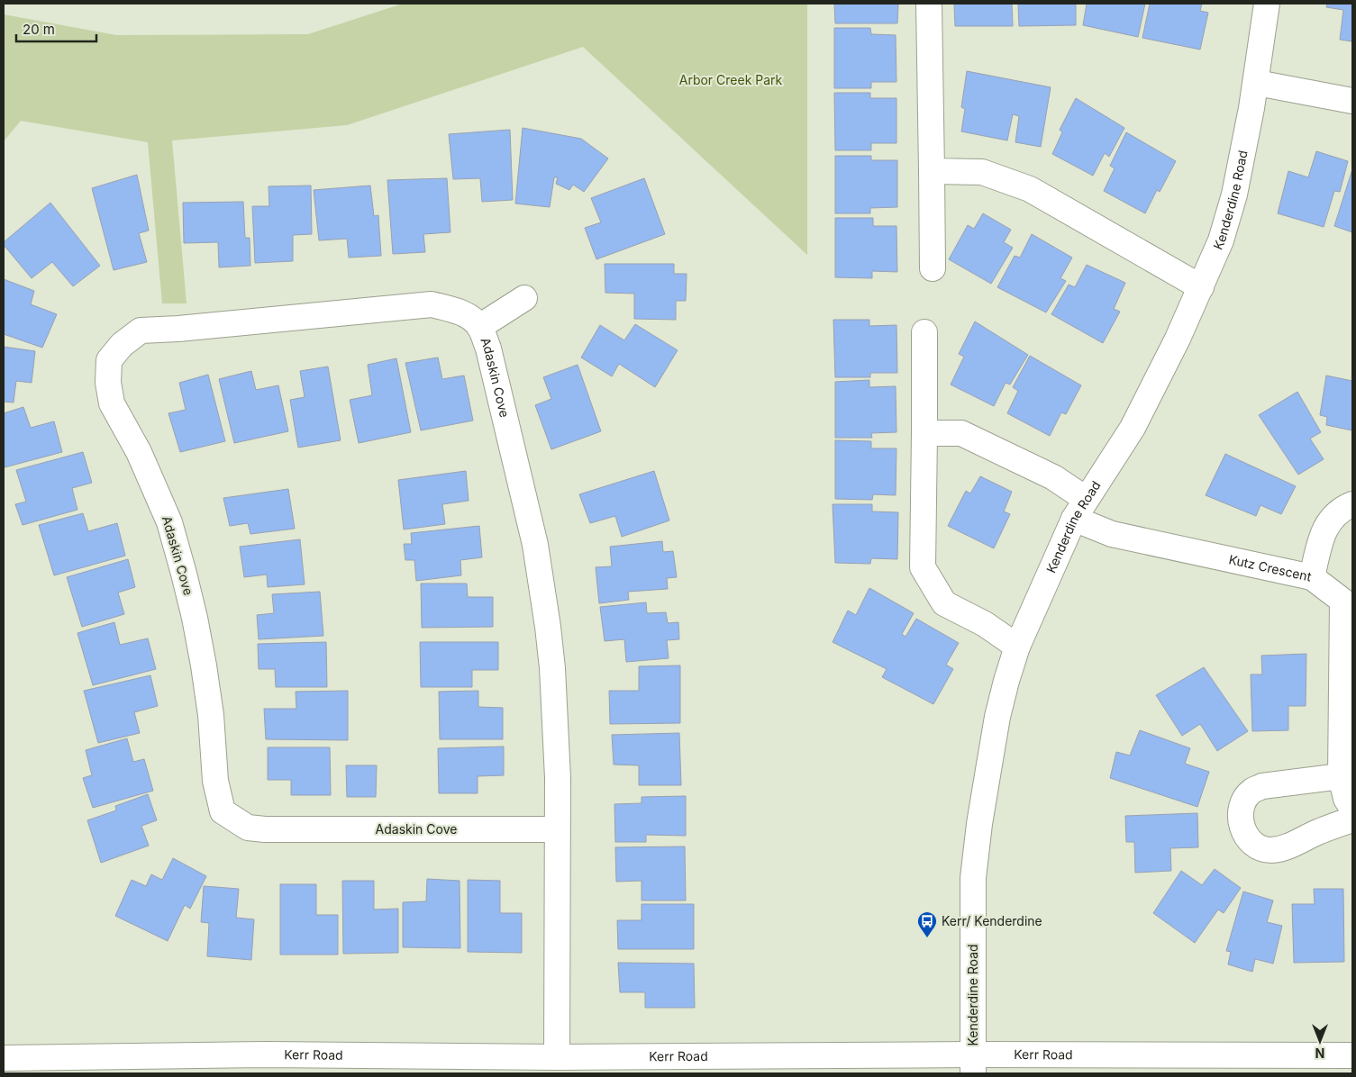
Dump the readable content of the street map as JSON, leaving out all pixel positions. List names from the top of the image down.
{
  "streets": {
    "street": [
      "Kenderdine Road",
      "Adaskin Cove",
      "Kutz Crescent",
      "Kerr Road"
    ]
  },
  "crossings": [
    ["Kenderdine Road", "Kutz Crescent"],
    ["Kenderdine Road", "Kerr Road"],
    ["Adaskin Cove", "Kerr Road"]
  ],
  "parks": ["Arbor Creek Park"],
  "places": {
    "bus stop": ["Kerr/ Kenderdine"]
  },
  "scale_bar": "20 m",
  "north": "bottom"
}
